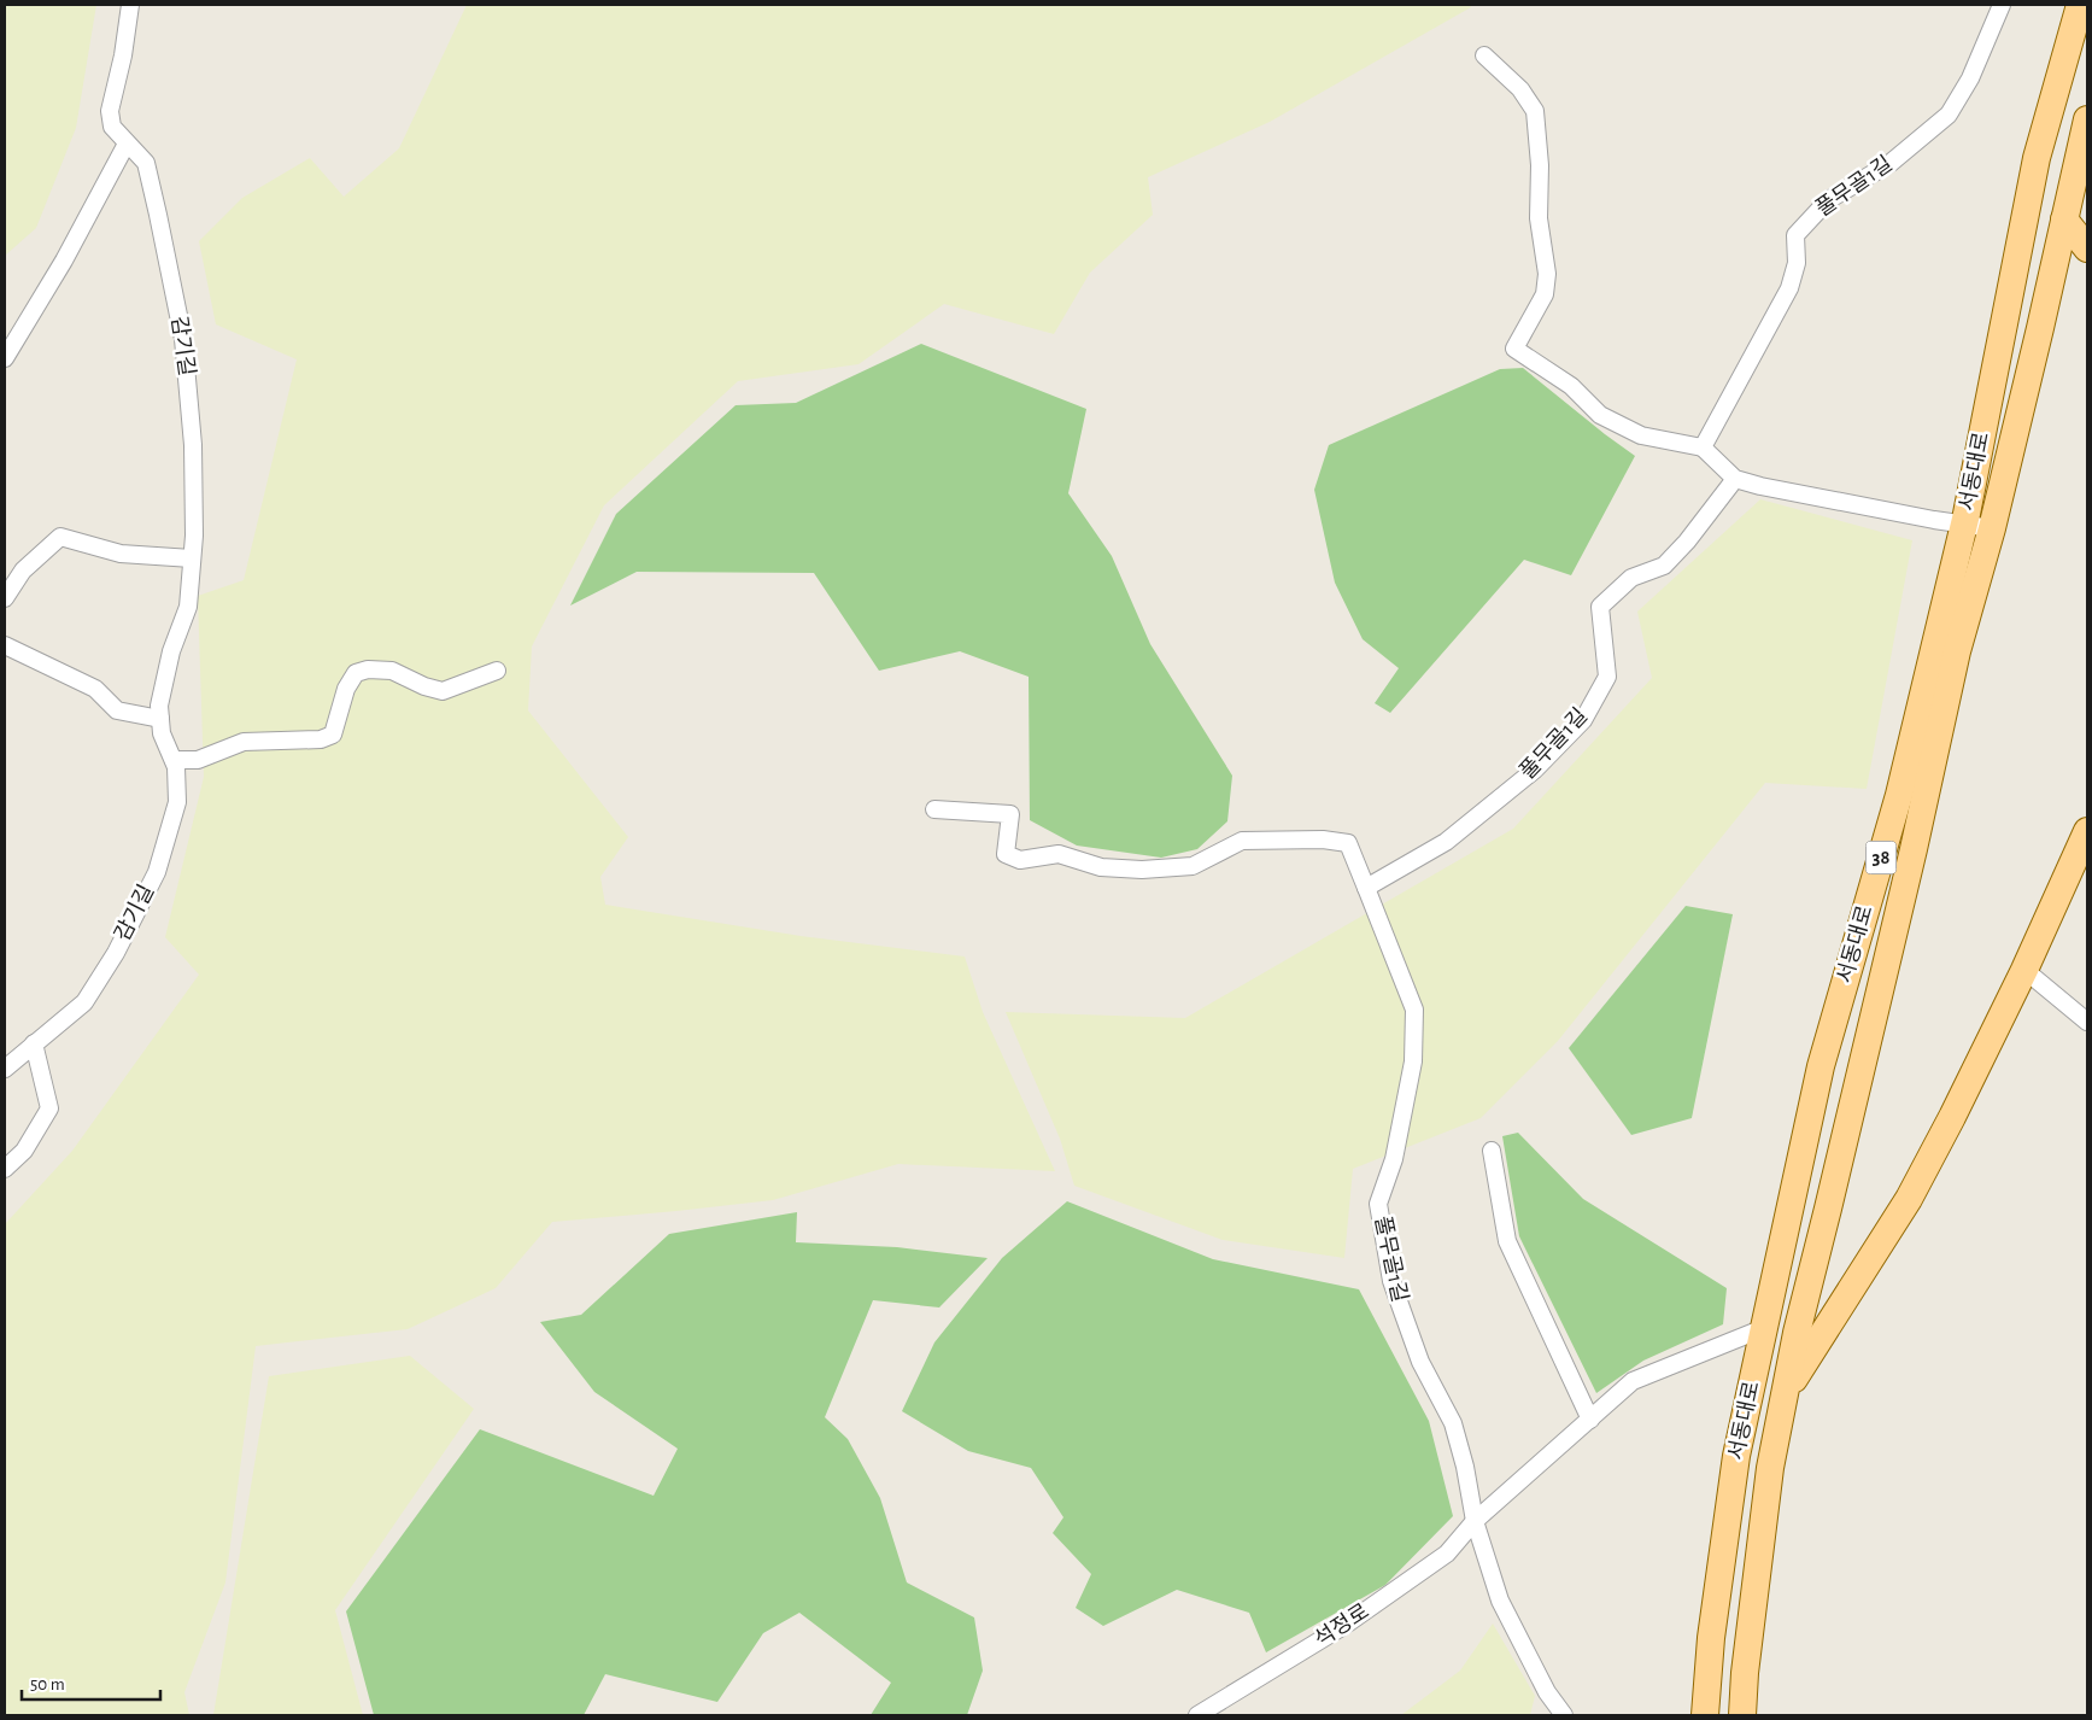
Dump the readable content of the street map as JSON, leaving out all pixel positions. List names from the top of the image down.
{
  "streets": {
    "main road": ["서동대로", "38"],
    "street": ["풀무골1길", "감기길", "석정로"]
  },
  "crossings": [
    ["풀무골1길", "석정로"]
  ],
  "scale_bar": "50 m"
}
